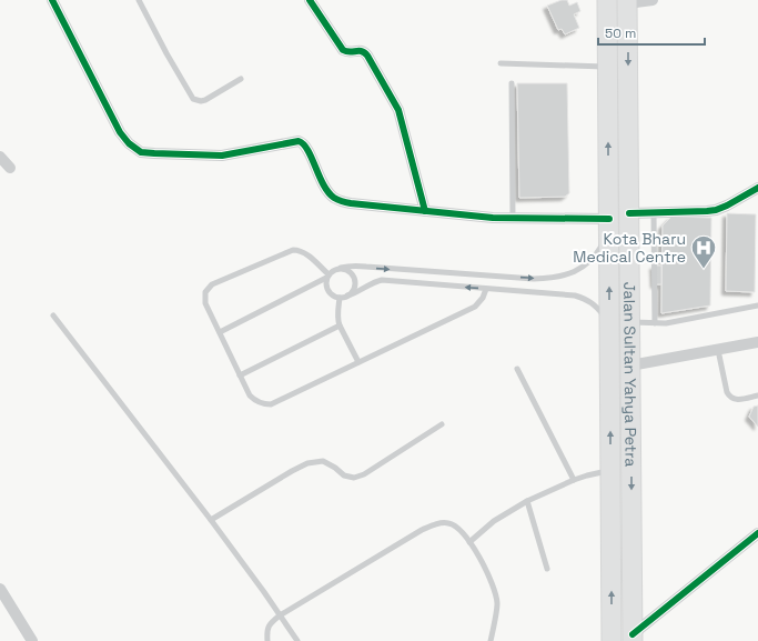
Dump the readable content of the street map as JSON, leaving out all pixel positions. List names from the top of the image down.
{
  "streets": {
    "highway": ["Jalan Sultan Yahya Petra"]
  },
  "places": {
    "hospital": ["Kota Bharu Medical Centre"]
  },
  "scale_bar": "50 m"
}
